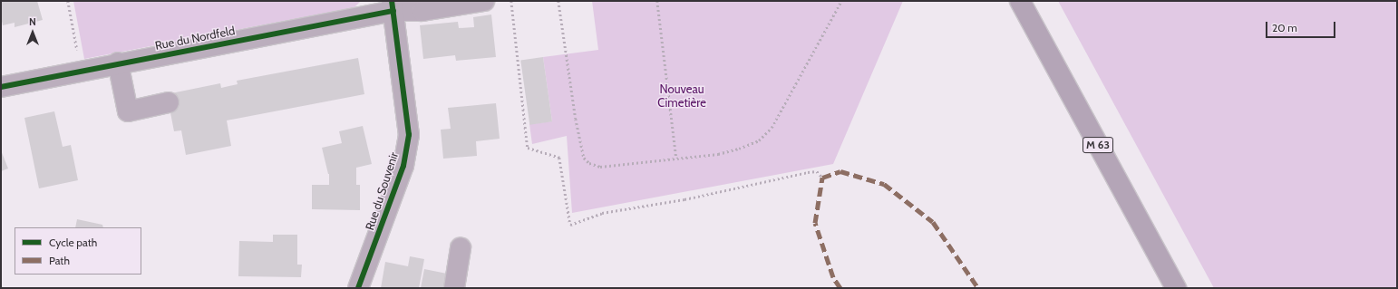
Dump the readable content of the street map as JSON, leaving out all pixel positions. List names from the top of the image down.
{
  "streets": {
    "main road": ["M 63"],
    "street": ["Rue du Nordfeld", "Rue du Souvenir"]
  },
  "crossings": [
    ["Rue du Nordfeld", "Rue du Souvenir"]
  ],
  "parks": ["Nouveau Cimetière"],
  "legend": ["Cycle path", "Path"],
  "scale_bar": "20 m",
  "north": "top"
}
